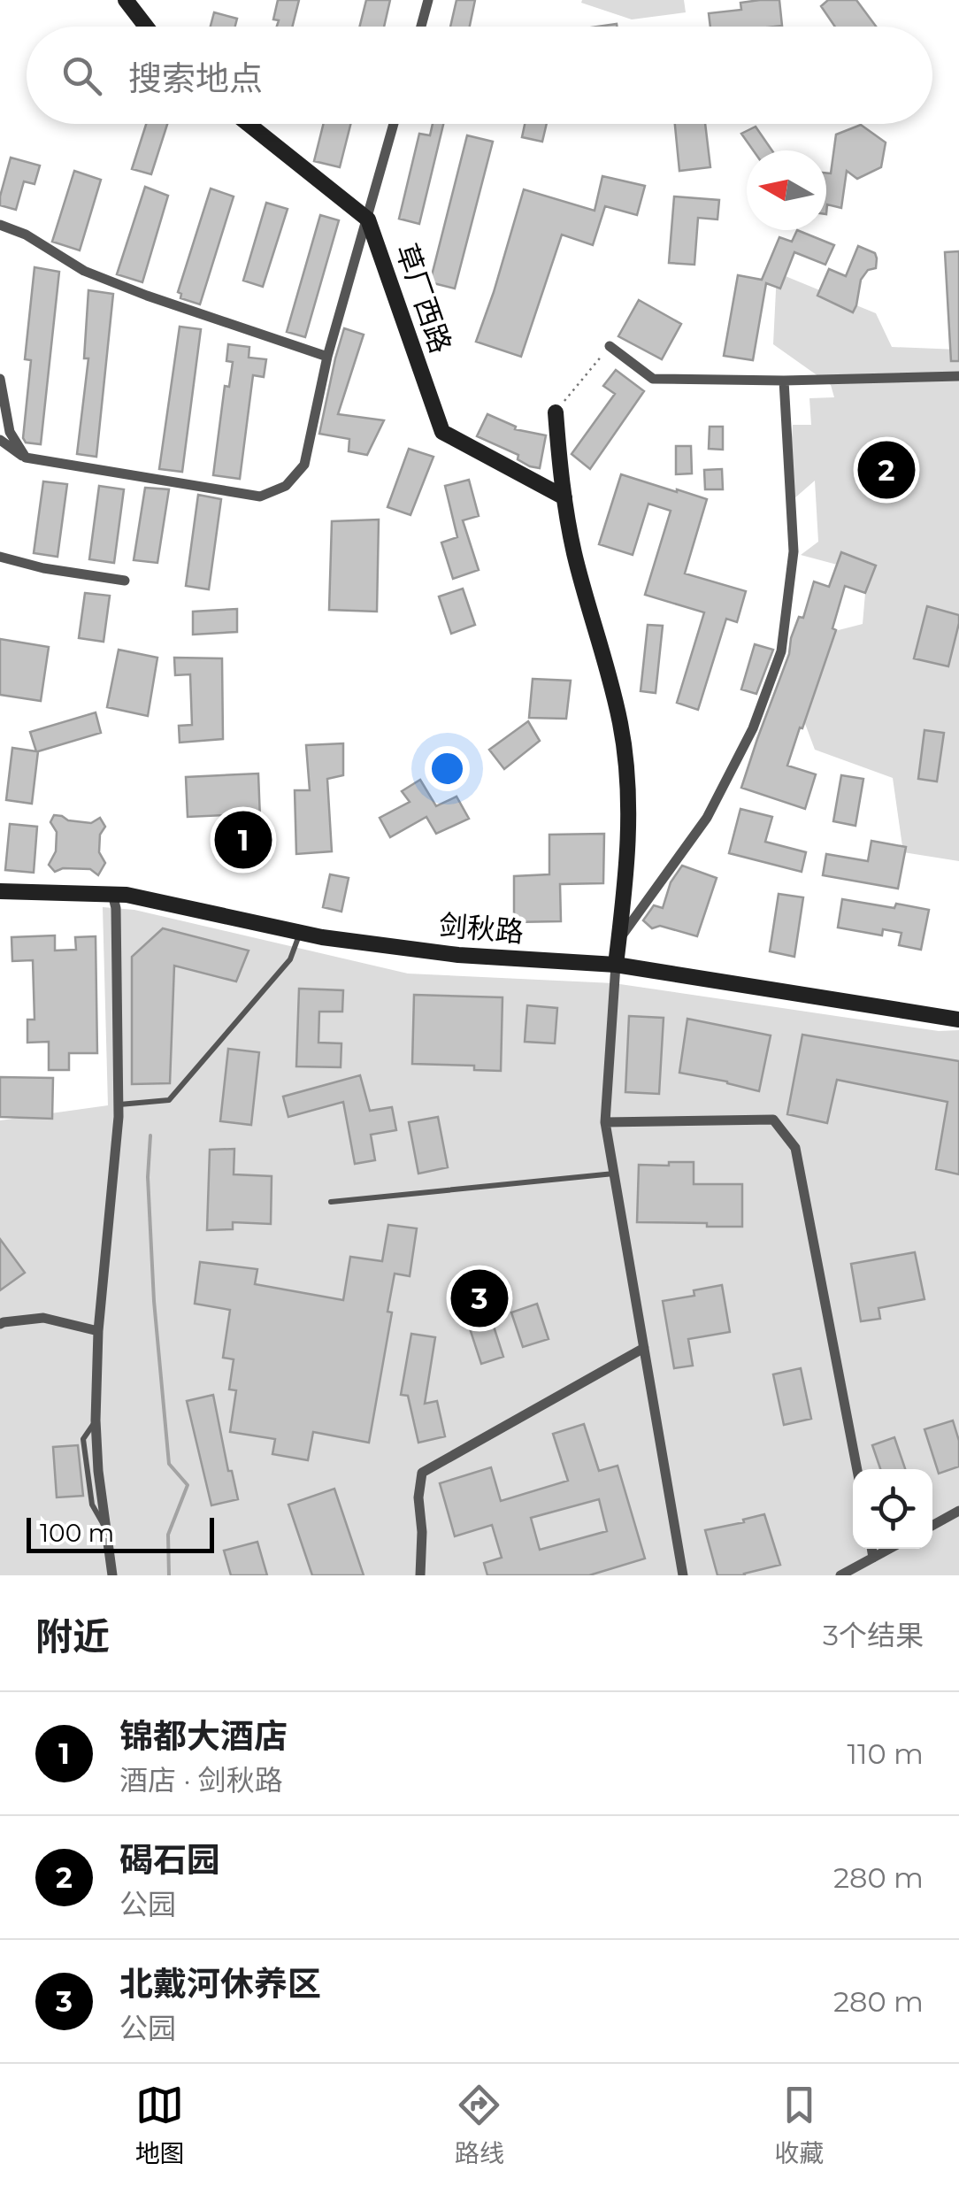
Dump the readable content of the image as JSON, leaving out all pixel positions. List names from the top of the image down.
{
  "streets": {
    "main road": ["草厂西路", "剑秋路"]
  },
  "scale_bar": "100 m",
  "north": "left",
  "page": {
    "search": "搜索地点",
    "pins": ["2", "1", "3"],
    "scale": "100 m",
    "heading": ["附近", "3个结果"],
    "list": [
      {
        "mark": "1",
        "name": "锦都大酒店",
        "note": "酒店 · 剑秋路",
        "value": "110 m"
      },
      {
        "mark": "2",
        "name": "碣石园",
        "note": "公园",
        "value": "280 m"
      },
      {
        "mark": "3",
        "name": "北戴河休养区",
        "note": "公园",
        "value": "280 m"
      }
    ],
    "nav": ["地图", "路线", "收藏"]
  }
}
